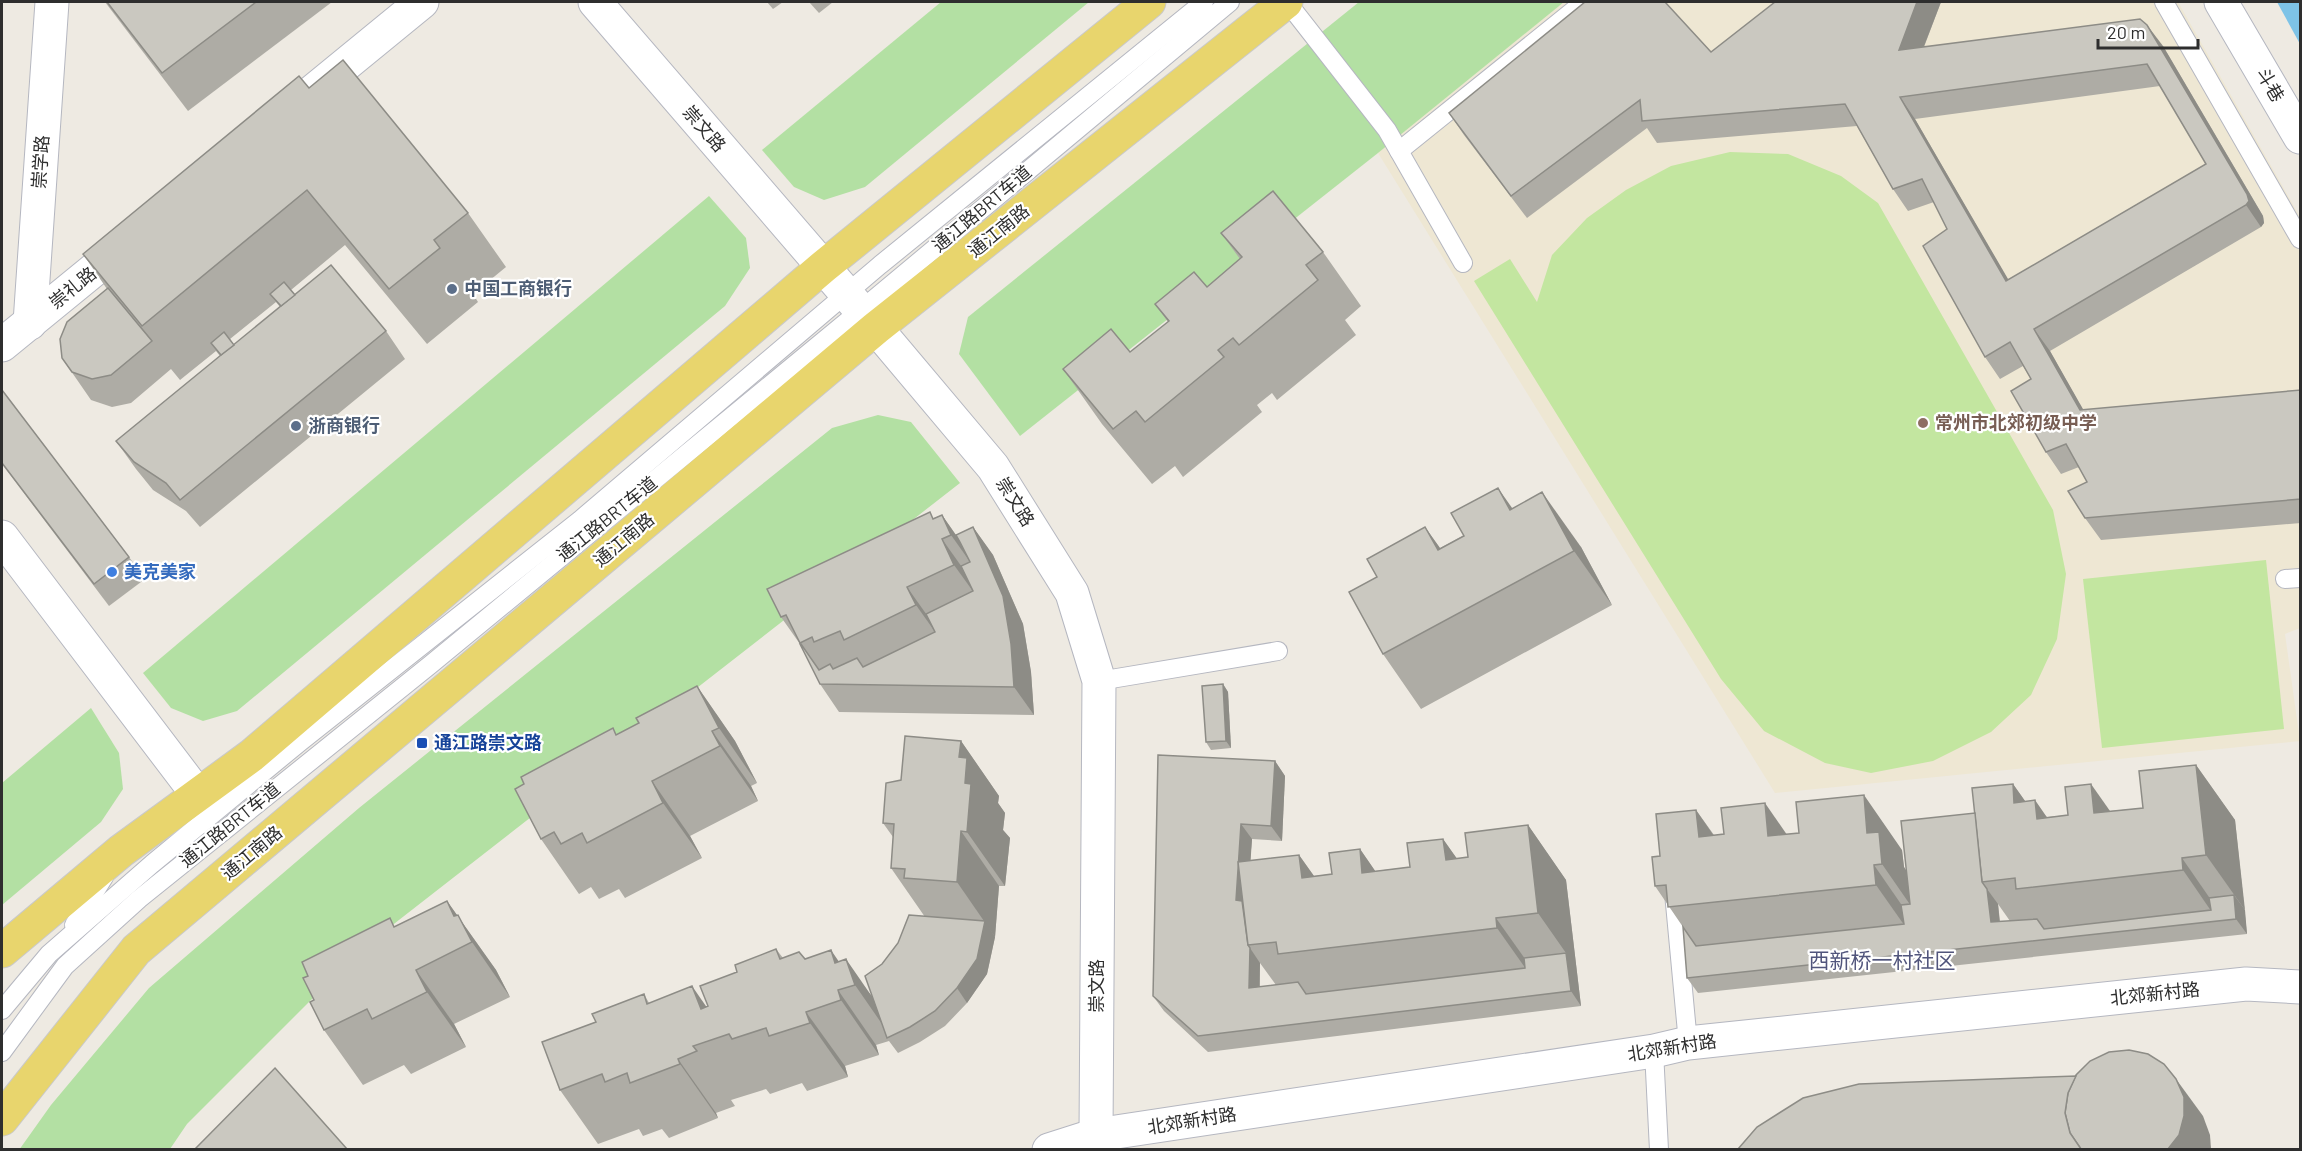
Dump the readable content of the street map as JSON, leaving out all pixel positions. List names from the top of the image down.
{
  "streets": {
    "main road": ["通江南路"],
    "street": [
      "斗巷",
      "崇文路",
      "崇学路",
      "崇礼路",
      "北郊新村路"
    ],
    "lane": ["通江路BRT车道"]
  },
  "crossings": [
    ["崇文路", "通江路BRT车道"],
    ["崇文路", "通江南路"],
    ["崇文路", "北郊新村路"],
    ["崇学路", "崇礼路"],
    ["通江路BRT车道", "通江南路"]
  ],
  "districts": ["西新桥一村社区"],
  "places": {
    "other": [
      "中国工商银行",
      "常州市北郊初级中学",
      "浙商银行",
      "美克美家"
    ],
    "transit": ["通江路崇文路"]
  },
  "scale_bar": "20 m"
}
